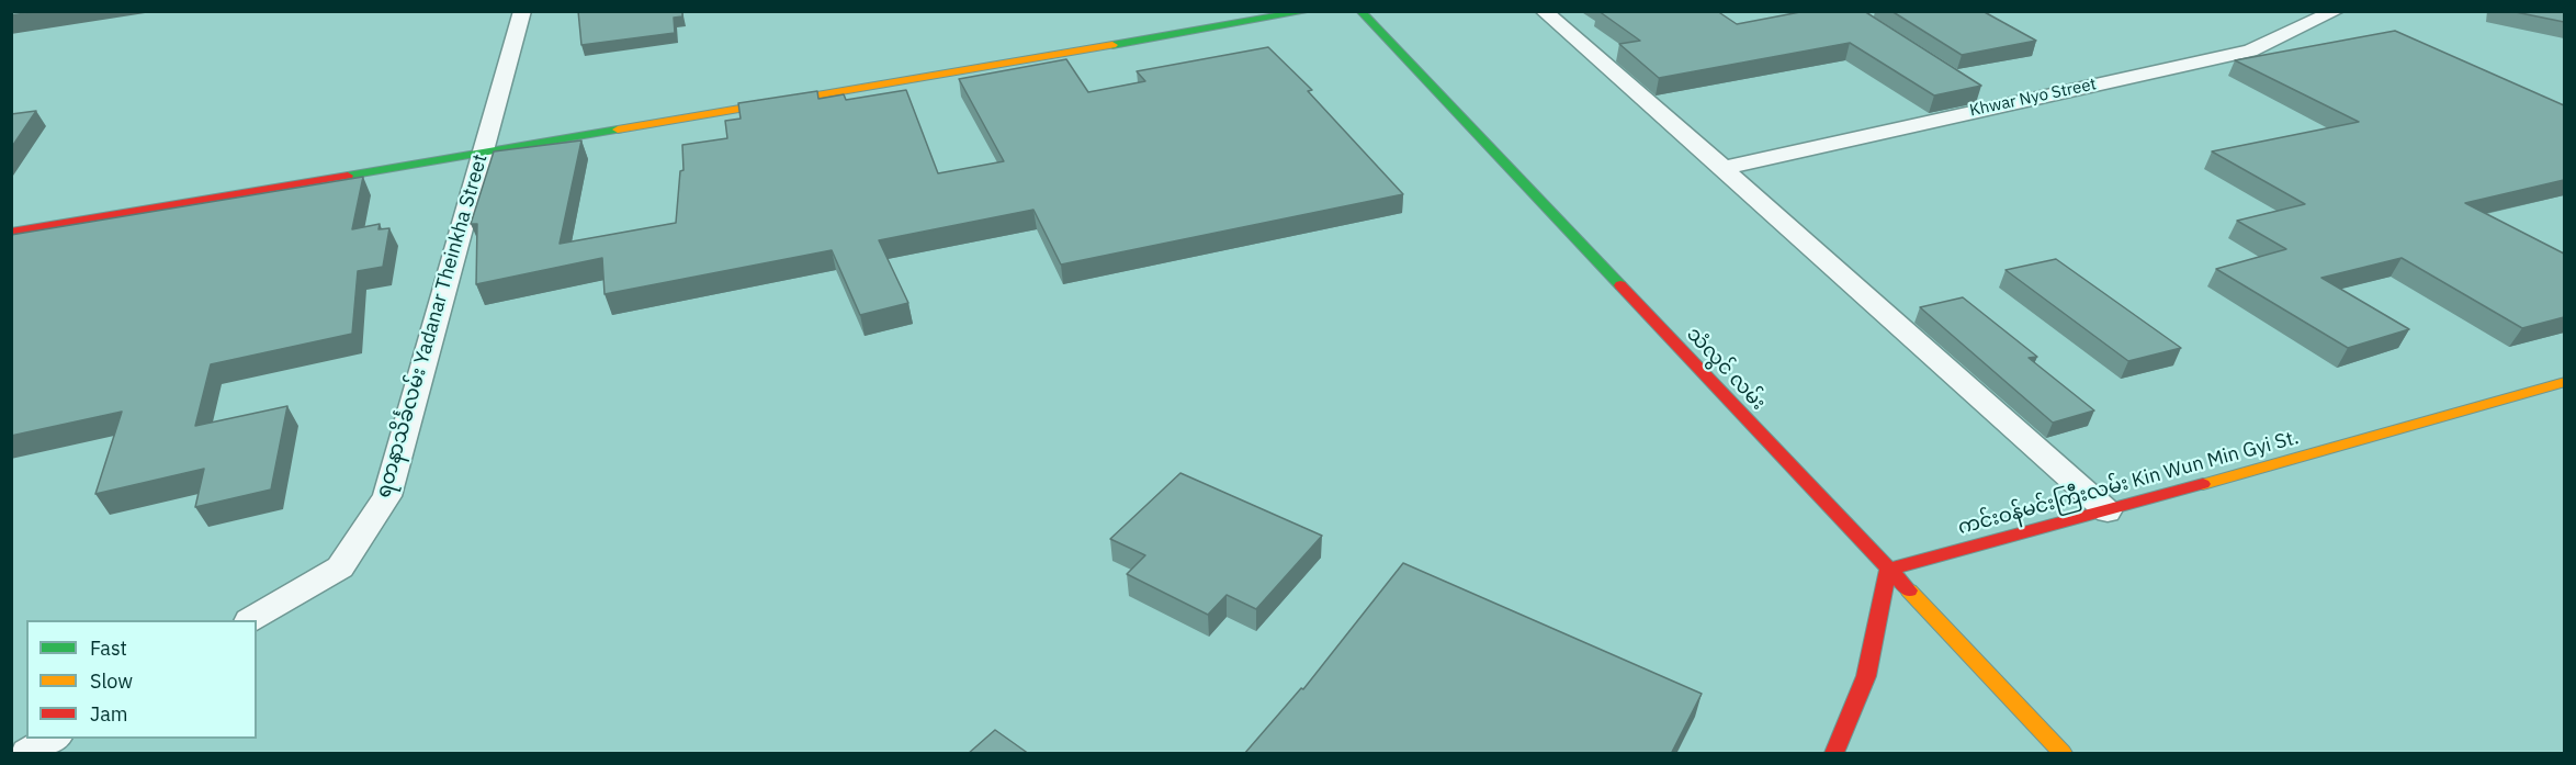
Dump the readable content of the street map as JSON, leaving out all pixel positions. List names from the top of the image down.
{
  "streets": {
    "street": [
      "Khwar Nyo Street",
      "ရတနာသိင်္ခလမ်း Yadanar Theinkha Street",
      "သံလွင် လမ်း",
      "ကင်းဝန်မင်းကြီးလမ်း Kin Wun Min Gyi St."
    ]
  },
  "crossings": [
    ["သံလွင် လမ်း", "ကင်းဝန်မင်းကြီးလမ်း Kin Wun Min Gyi St."]
  ],
  "legend": ["Fast", "Slow", "Jam"]
}
